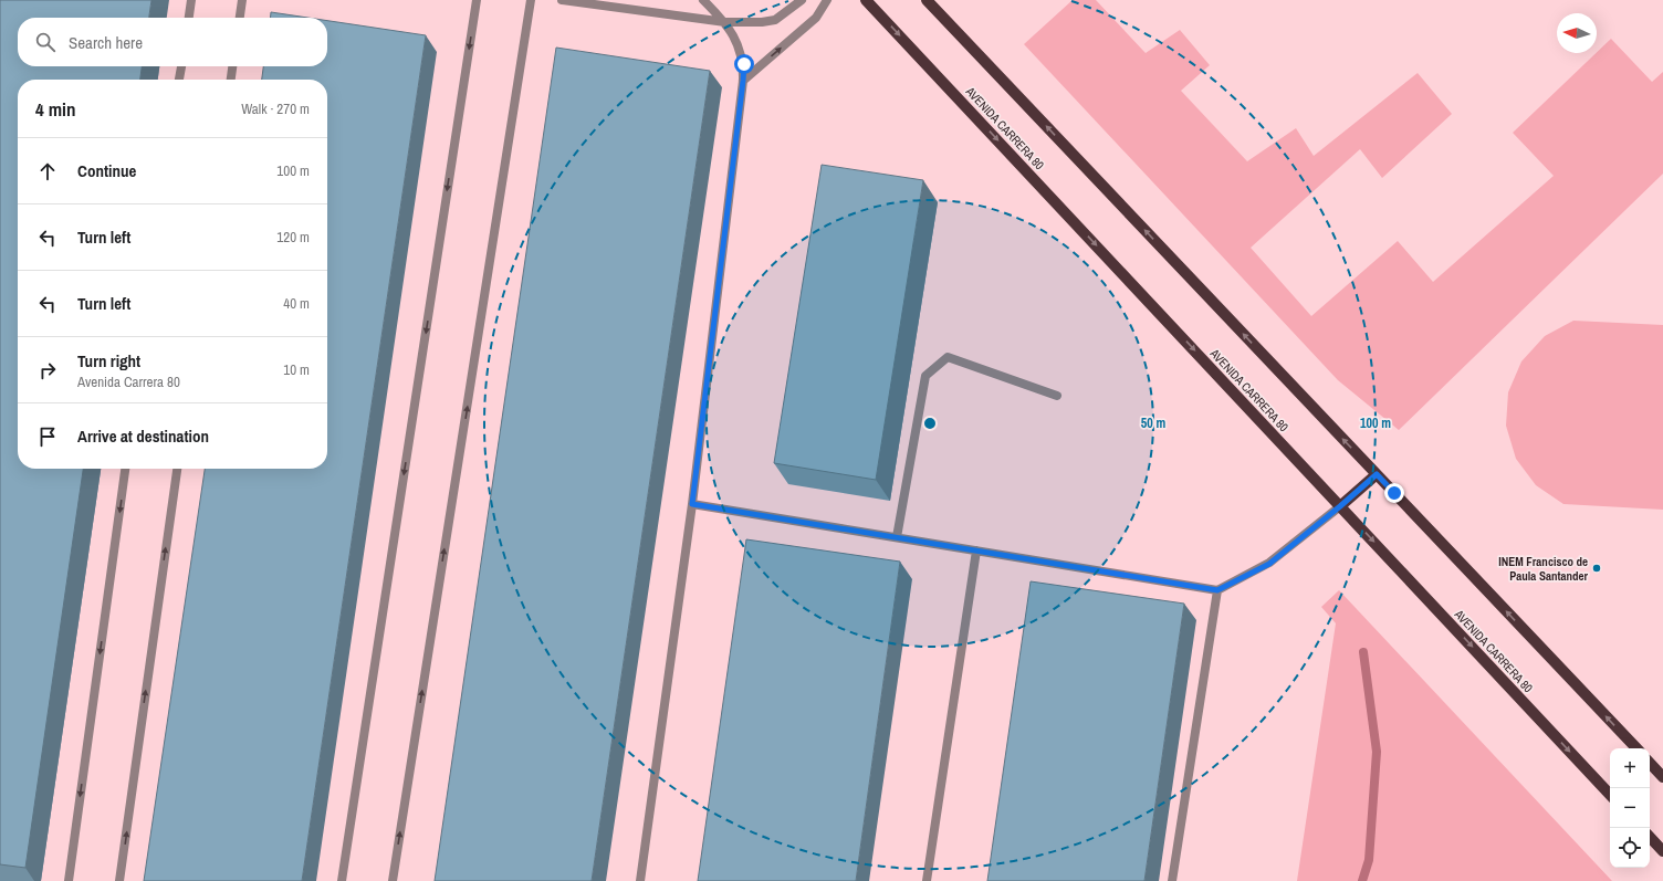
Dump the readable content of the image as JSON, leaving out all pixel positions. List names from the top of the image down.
{
  "streets": {
    "main road": ["AVENIDA CARRERA 80"]
  },
  "places": ["INEM Francisco de Paula Santander"],
  "north": "left",
  "page": {
    "search": "Search here",
    "heading": ["4 min", "Walk · 270 m"],
    "list": [
      ["Continue", "100 m"],
      ["Turn left", "120 m"],
      ["Turn left", "40 m"],
      ["Turn right", "Avenida Carrera 80", "10 m"],
      "Arrive at destination"
    ],
    "map_buttons": ["+", "−"]
  },
  "rings": ["50 m", "100 m"]
}
